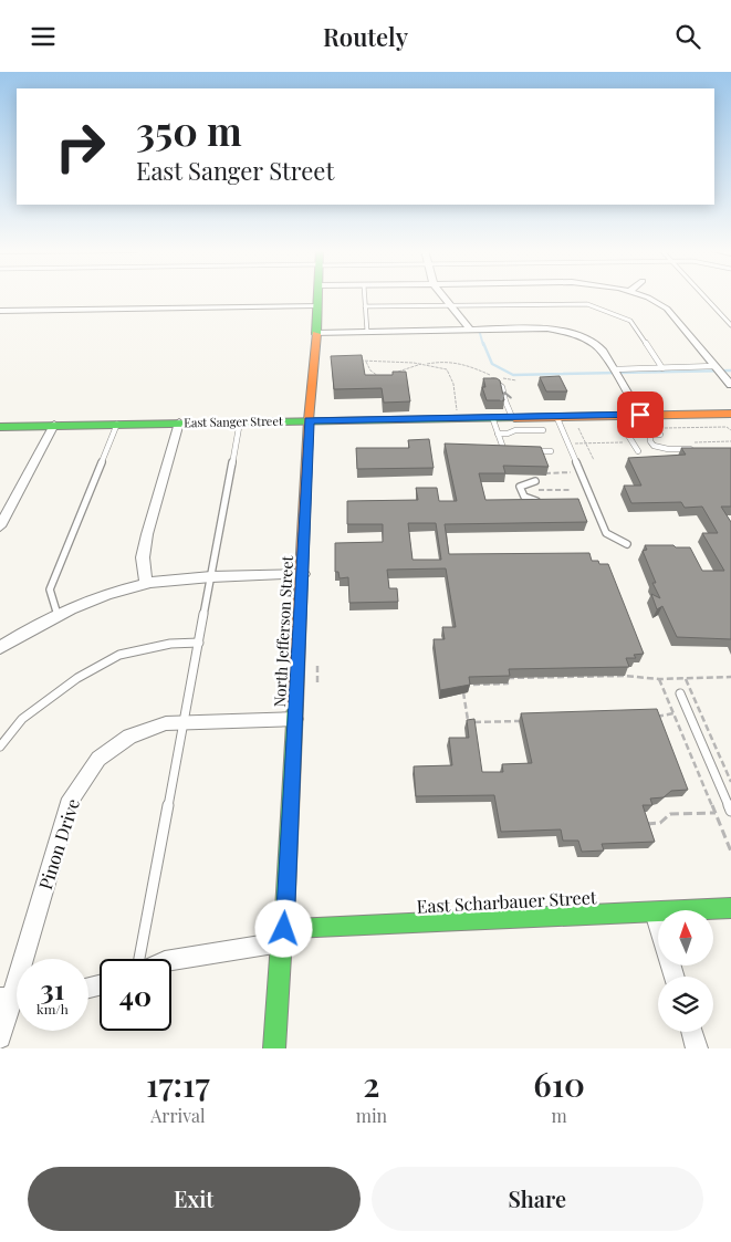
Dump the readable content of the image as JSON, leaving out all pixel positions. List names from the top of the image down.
{
  "streets": {
    "street": [
      "East Sanger Street",
      "North Jefferson Street",
      "Pinon Drive",
      "East Scharbauer Street"
    ]
  },
  "crossings": [
    ["East Sanger Street", "North Jefferson Street"],
    ["North Jefferson Street", "Pinon Drive"],
    ["North Jefferson Street", "East Scharbauer Street"]
  ],
  "north": "top",
  "page": {
    "header": "Routely",
    "turn": ["350 m", "East Sanger Street"],
    "speed": "31 km/h",
    "limit": "40",
    "eta": [
      "17:17",
      "Arrival",
      "2",
      "min",
      "610",
      "m"
    ],
    "buttons": ["Exit", "Share"]
  }
}
